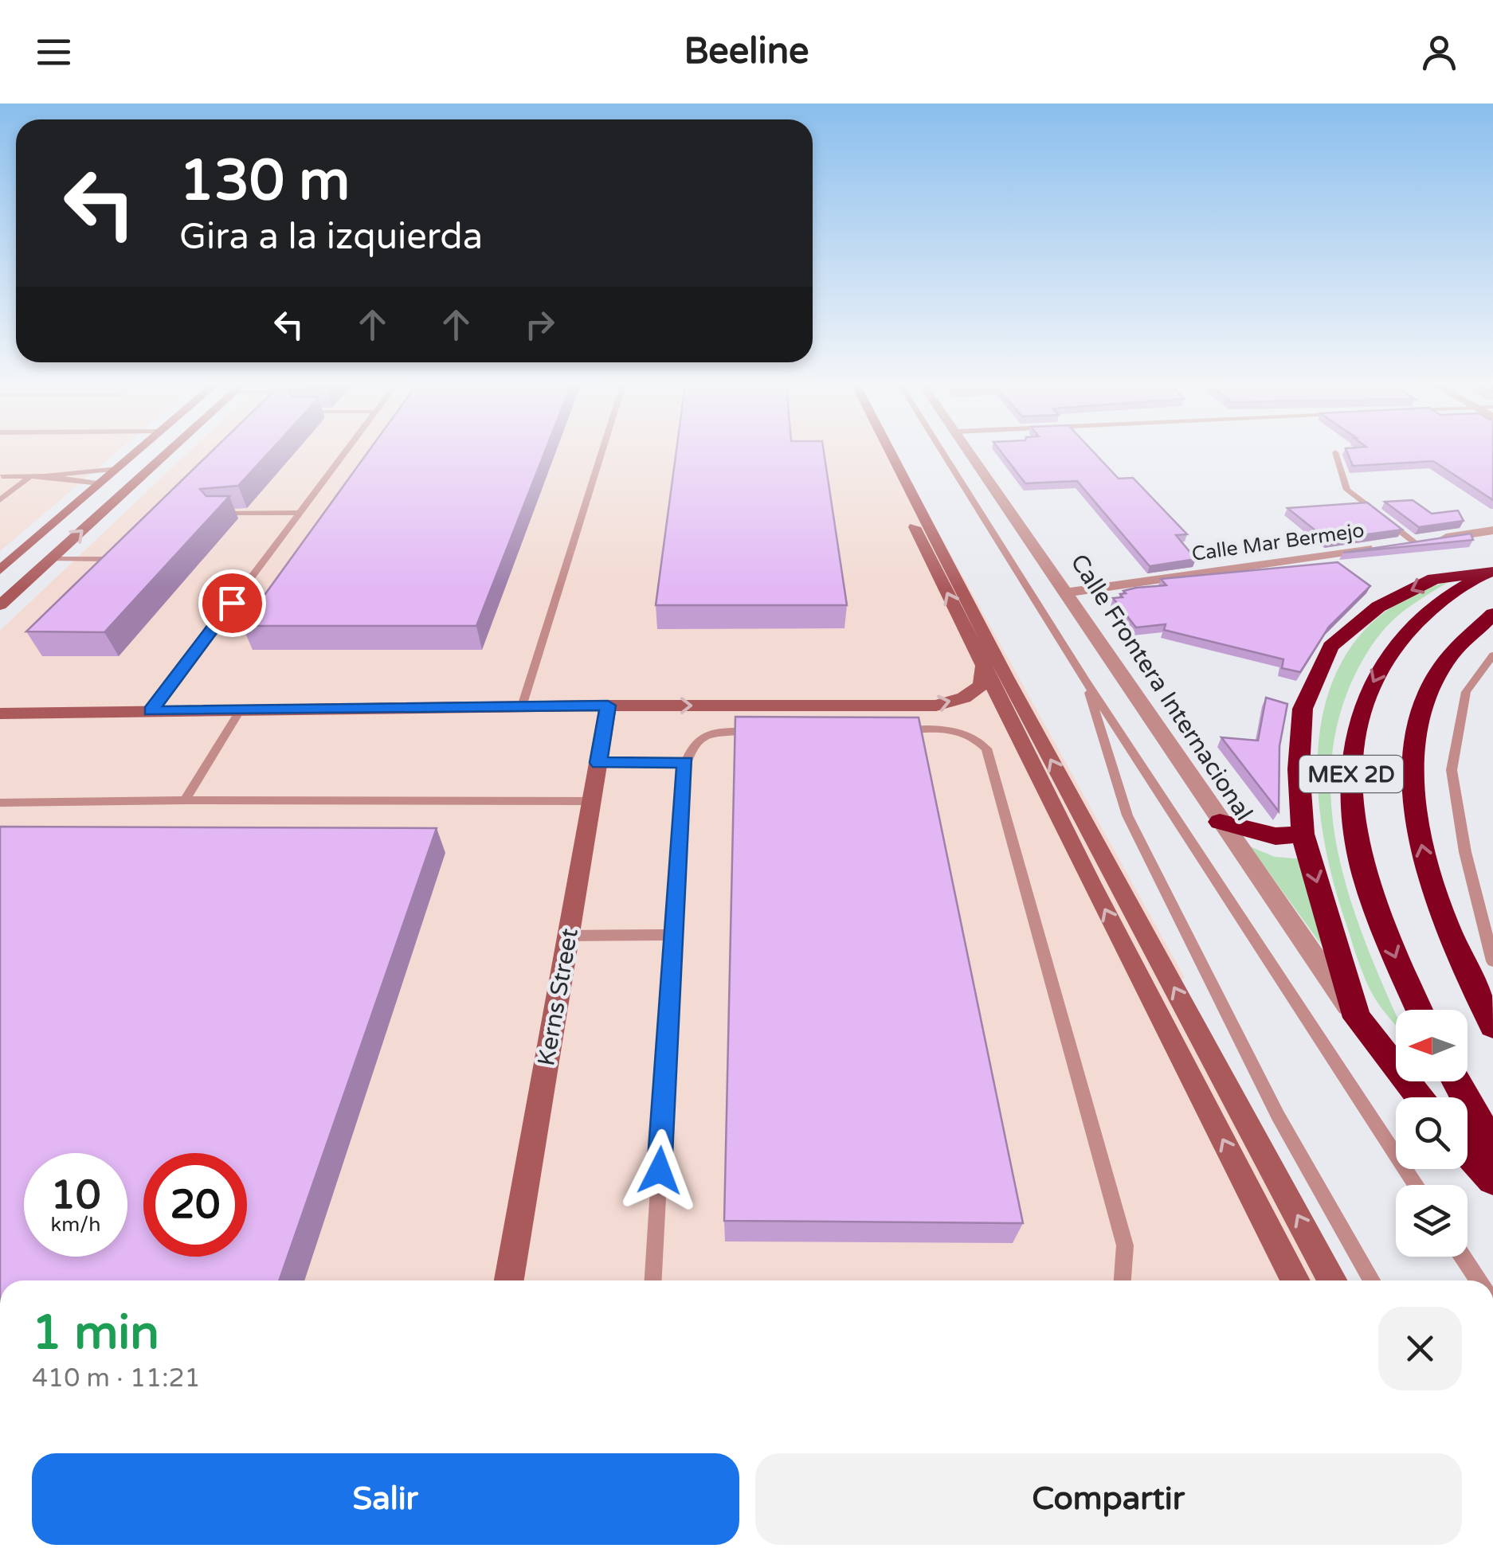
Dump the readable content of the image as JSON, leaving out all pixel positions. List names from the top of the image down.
{
  "streets": {
    "highway": ["MEX 2D"],
    "main road": ["Kerns Street"],
    "street": ["Calle Mar Bermejo", "Calle Frontera Internacional"]
  },
  "crossings": [
    ["Calle Mar Bermejo", "Calle Frontera Internacional"]
  ],
  "north": "left",
  "page": {
    "header": "Beeline",
    "turn": ["130 m", "Gira a la izquierda"],
    "speed": "10 km/h",
    "limit": "20",
    "heading": ["1 min", "410 m · 11:21"],
    "buttons": ["Salir", "Compartir"]
  }
}
